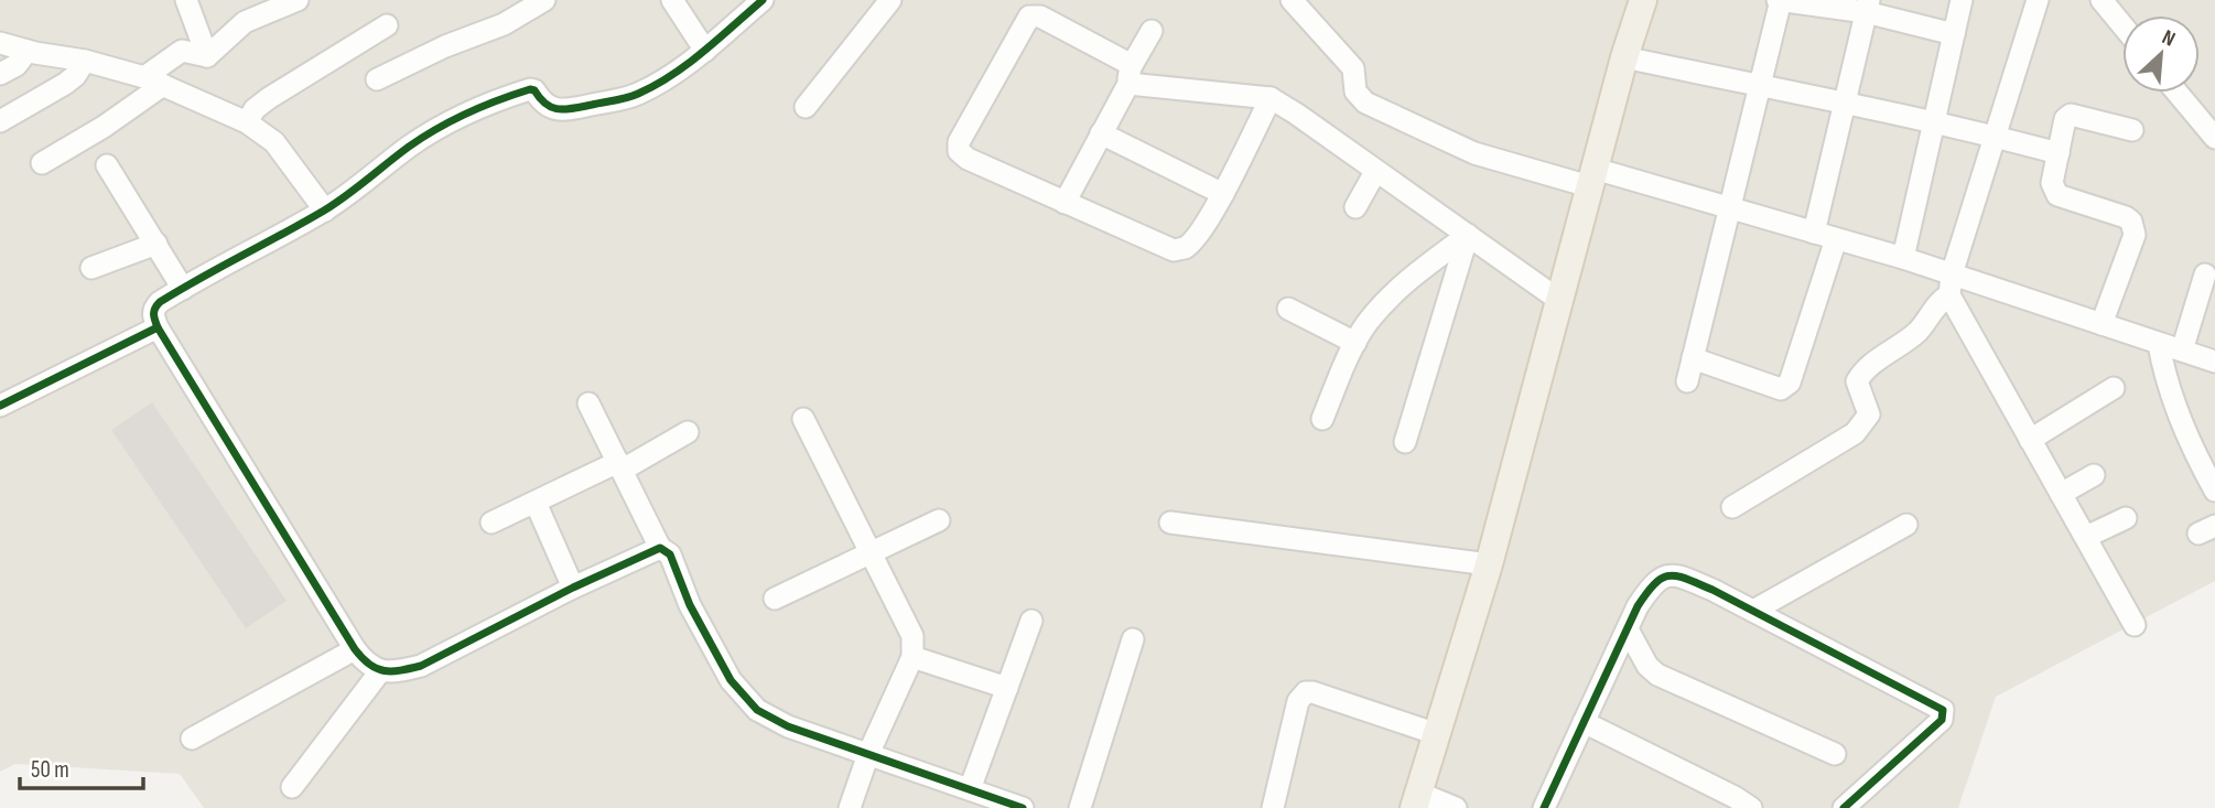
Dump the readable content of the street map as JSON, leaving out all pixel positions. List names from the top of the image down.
{
  "scale_bar": "50 m",
  "north": "top right"
}
